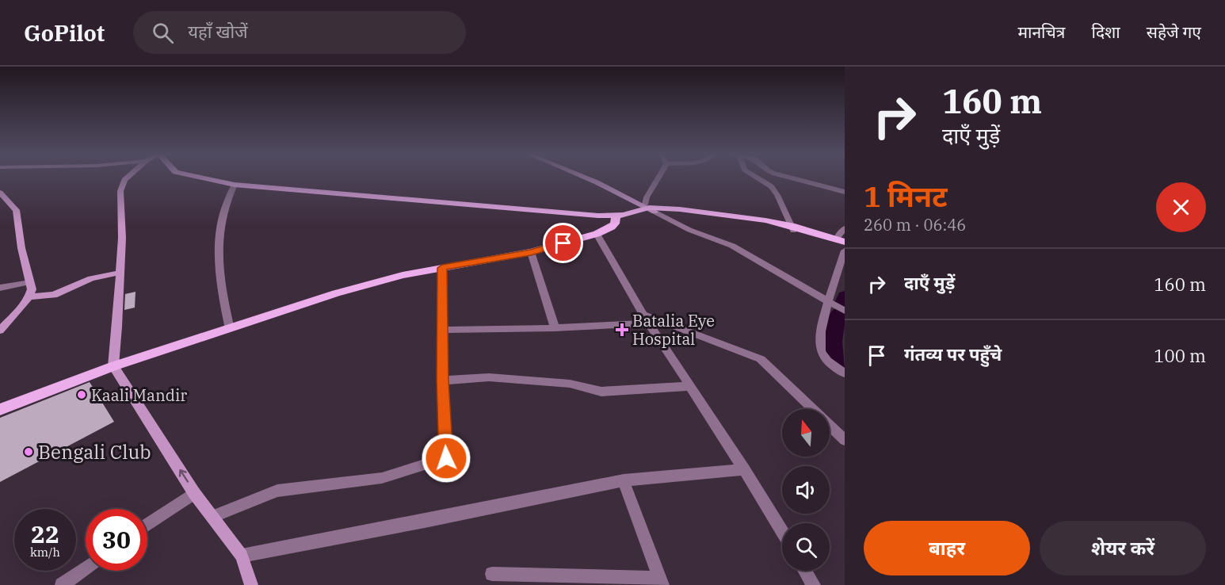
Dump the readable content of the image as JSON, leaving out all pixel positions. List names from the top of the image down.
{
  "places": {
    "health": ["Batalia Eye Hospital"],
    "other": ["Kaali Mandir", "Bengali Club"]
  },
  "north": "top",
  "page": {
    "header": "GoPilot",
    "search": "यहाँ खोजें",
    "nav": ["मानचित्र", "दिशा", "सहेजे गए"],
    "turn": ["160 m", "दाएँ मुड़ें"],
    "heading": ["1 मिनट", "260 m · 06:46"],
    "list": [
      {
        "name": "दाएँ मुड़ें",
        "value": "160 m"
      },
      {
        "name": "गंतव्य पर पहुँचे",
        "value": "100 m"
      }
    ],
    "speed": "22 km/h",
    "limit": "30",
    "buttons": ["बाहर", "शेयर करें"]
  }
}
